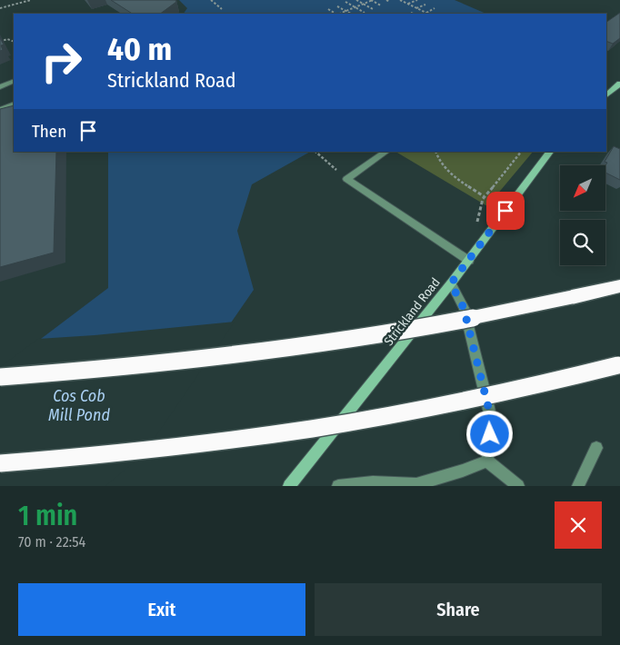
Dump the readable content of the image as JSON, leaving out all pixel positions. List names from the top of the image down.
{
  "streets": {
    "main road": ["Strickland Road"]
  },
  "water": ["Cos Cob Mill Pond"],
  "north": "bottom left",
  "page": {
    "turn": ["40 m", "Strickland Road"],
    "then": "Then",
    "heading": ["1 min", "70 m · 22:54"],
    "buttons": ["Exit", "Share"]
  }
}
